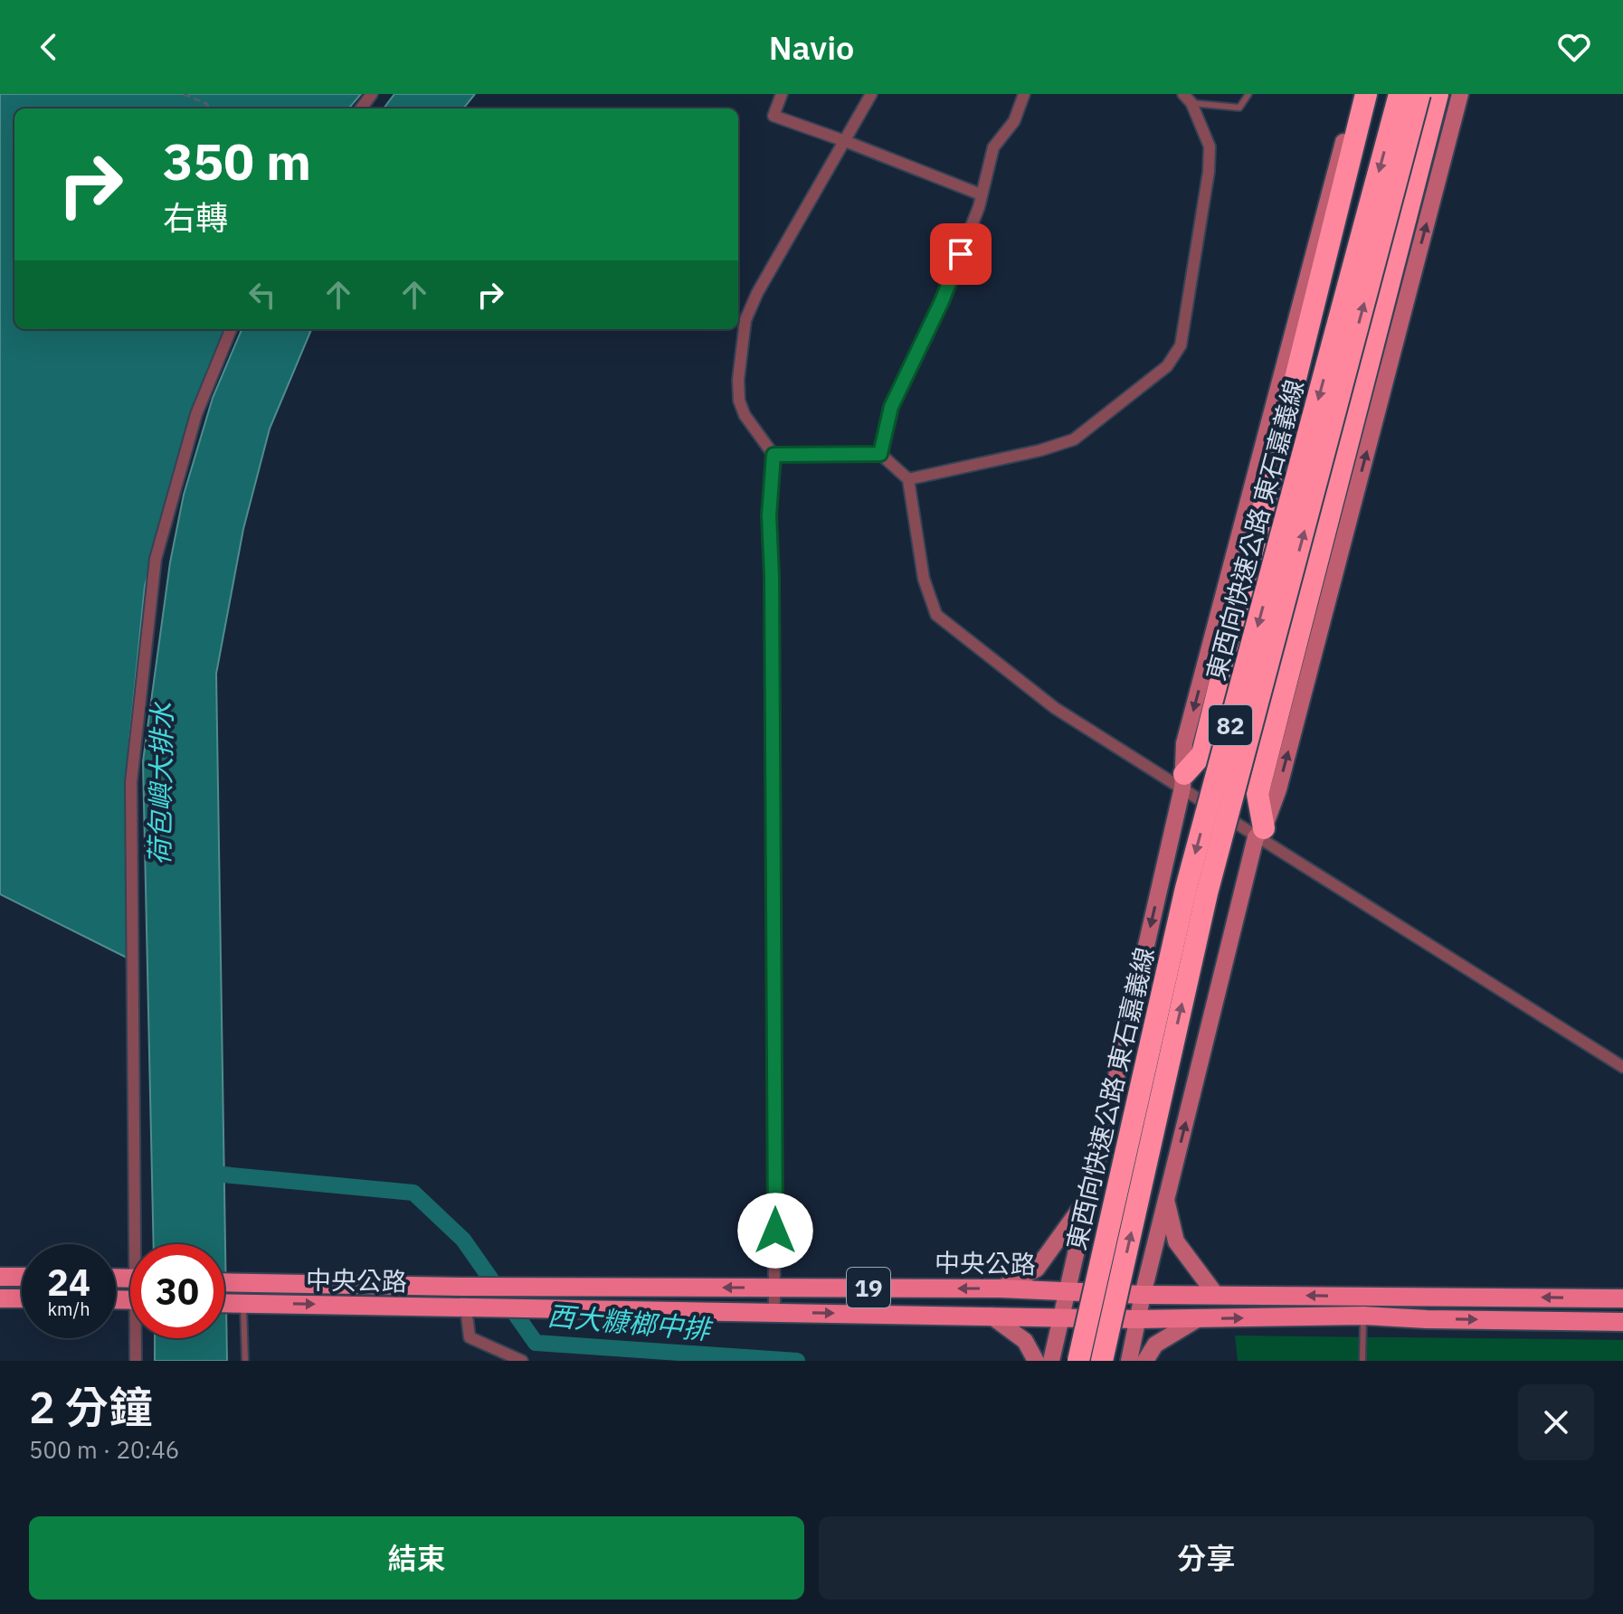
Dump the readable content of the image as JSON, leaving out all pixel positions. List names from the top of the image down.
{
  "streets": {
    "highway": ["東西向快速公路 東石嘉義線", "82"],
    "main road": ["中央公路", "19"]
  },
  "crossings": [
    ["中央公路", "19"]
  ],
  "water": ["荷包嶼大排水", "西大糠榔中排"],
  "page": {
    "header": "Navio",
    "turn": ["350 m", "右轉"],
    "speed": "24 km/h",
    "limit": "30",
    "heading": ["2 分鐘", "500 m · 20:46"],
    "buttons": ["結束", "分享"]
  }
}
